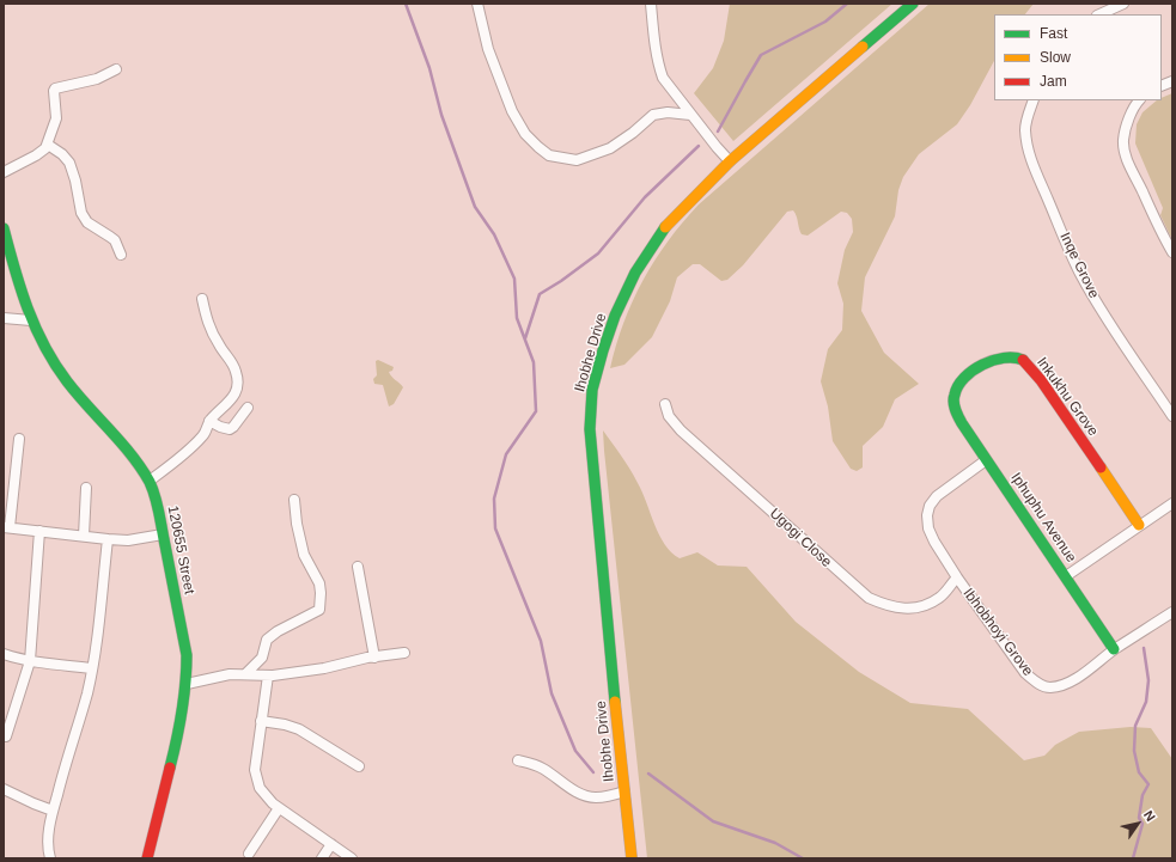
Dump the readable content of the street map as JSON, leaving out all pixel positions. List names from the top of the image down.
{
  "streets": {
    "street": [
      "Inqe Grove",
      "Ihobhe Drive",
      "Inkukhu Grove",
      "Iphuphu Avenue",
      "Ugogi Close",
      "120655 Street",
      "Ibhobhoyi Grove"
    ]
  },
  "crossings": [
    ["Inkukhu Grove", "Iphuphu Avenue"],
    ["Iphuphu Avenue", "Ibhobhoyi Grove"],
    ["Ugogi Close", "Ibhobhoyi Grove"]
  ],
  "legend": ["Fast", "Slow", "Jam"],
  "north": "top right"
}
